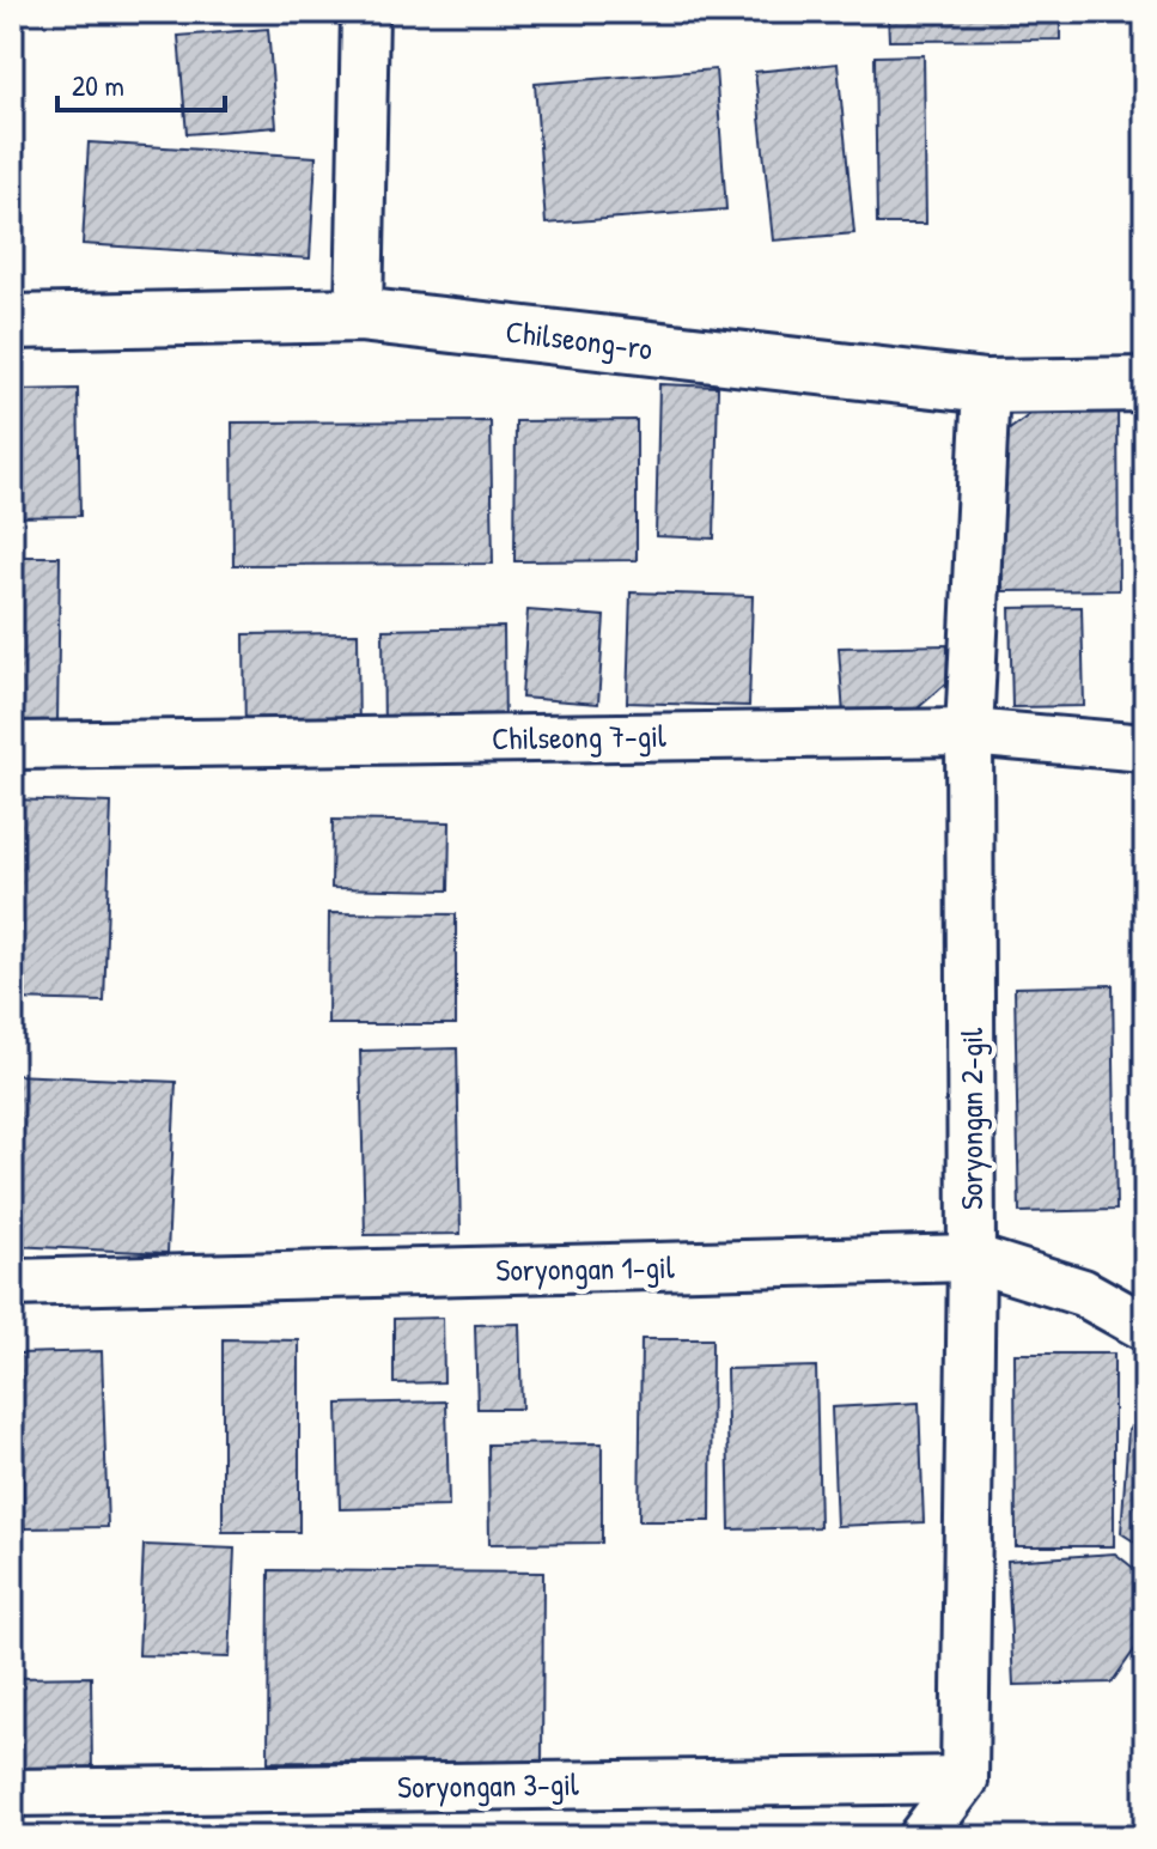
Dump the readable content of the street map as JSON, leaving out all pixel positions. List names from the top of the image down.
{
  "streets": {
    "street": [
      "Chilseong-ro",
      "Chilseong 7-gil",
      "Soryongan 2-gil",
      "Soryongan 1-gil",
      "Soryongan 3-gil"
    ]
  },
  "crossings": [
    ["Chilseong-ro", "Soryongan 2-gil"],
    ["Chilseong 7-gil", "Soryongan 2-gil"],
    ["Soryongan 2-gil", "Soryongan 1-gil"],
    ["Soryongan 2-gil", "Soryongan 3-gil"]
  ],
  "scale_bar": "20 m"
}
